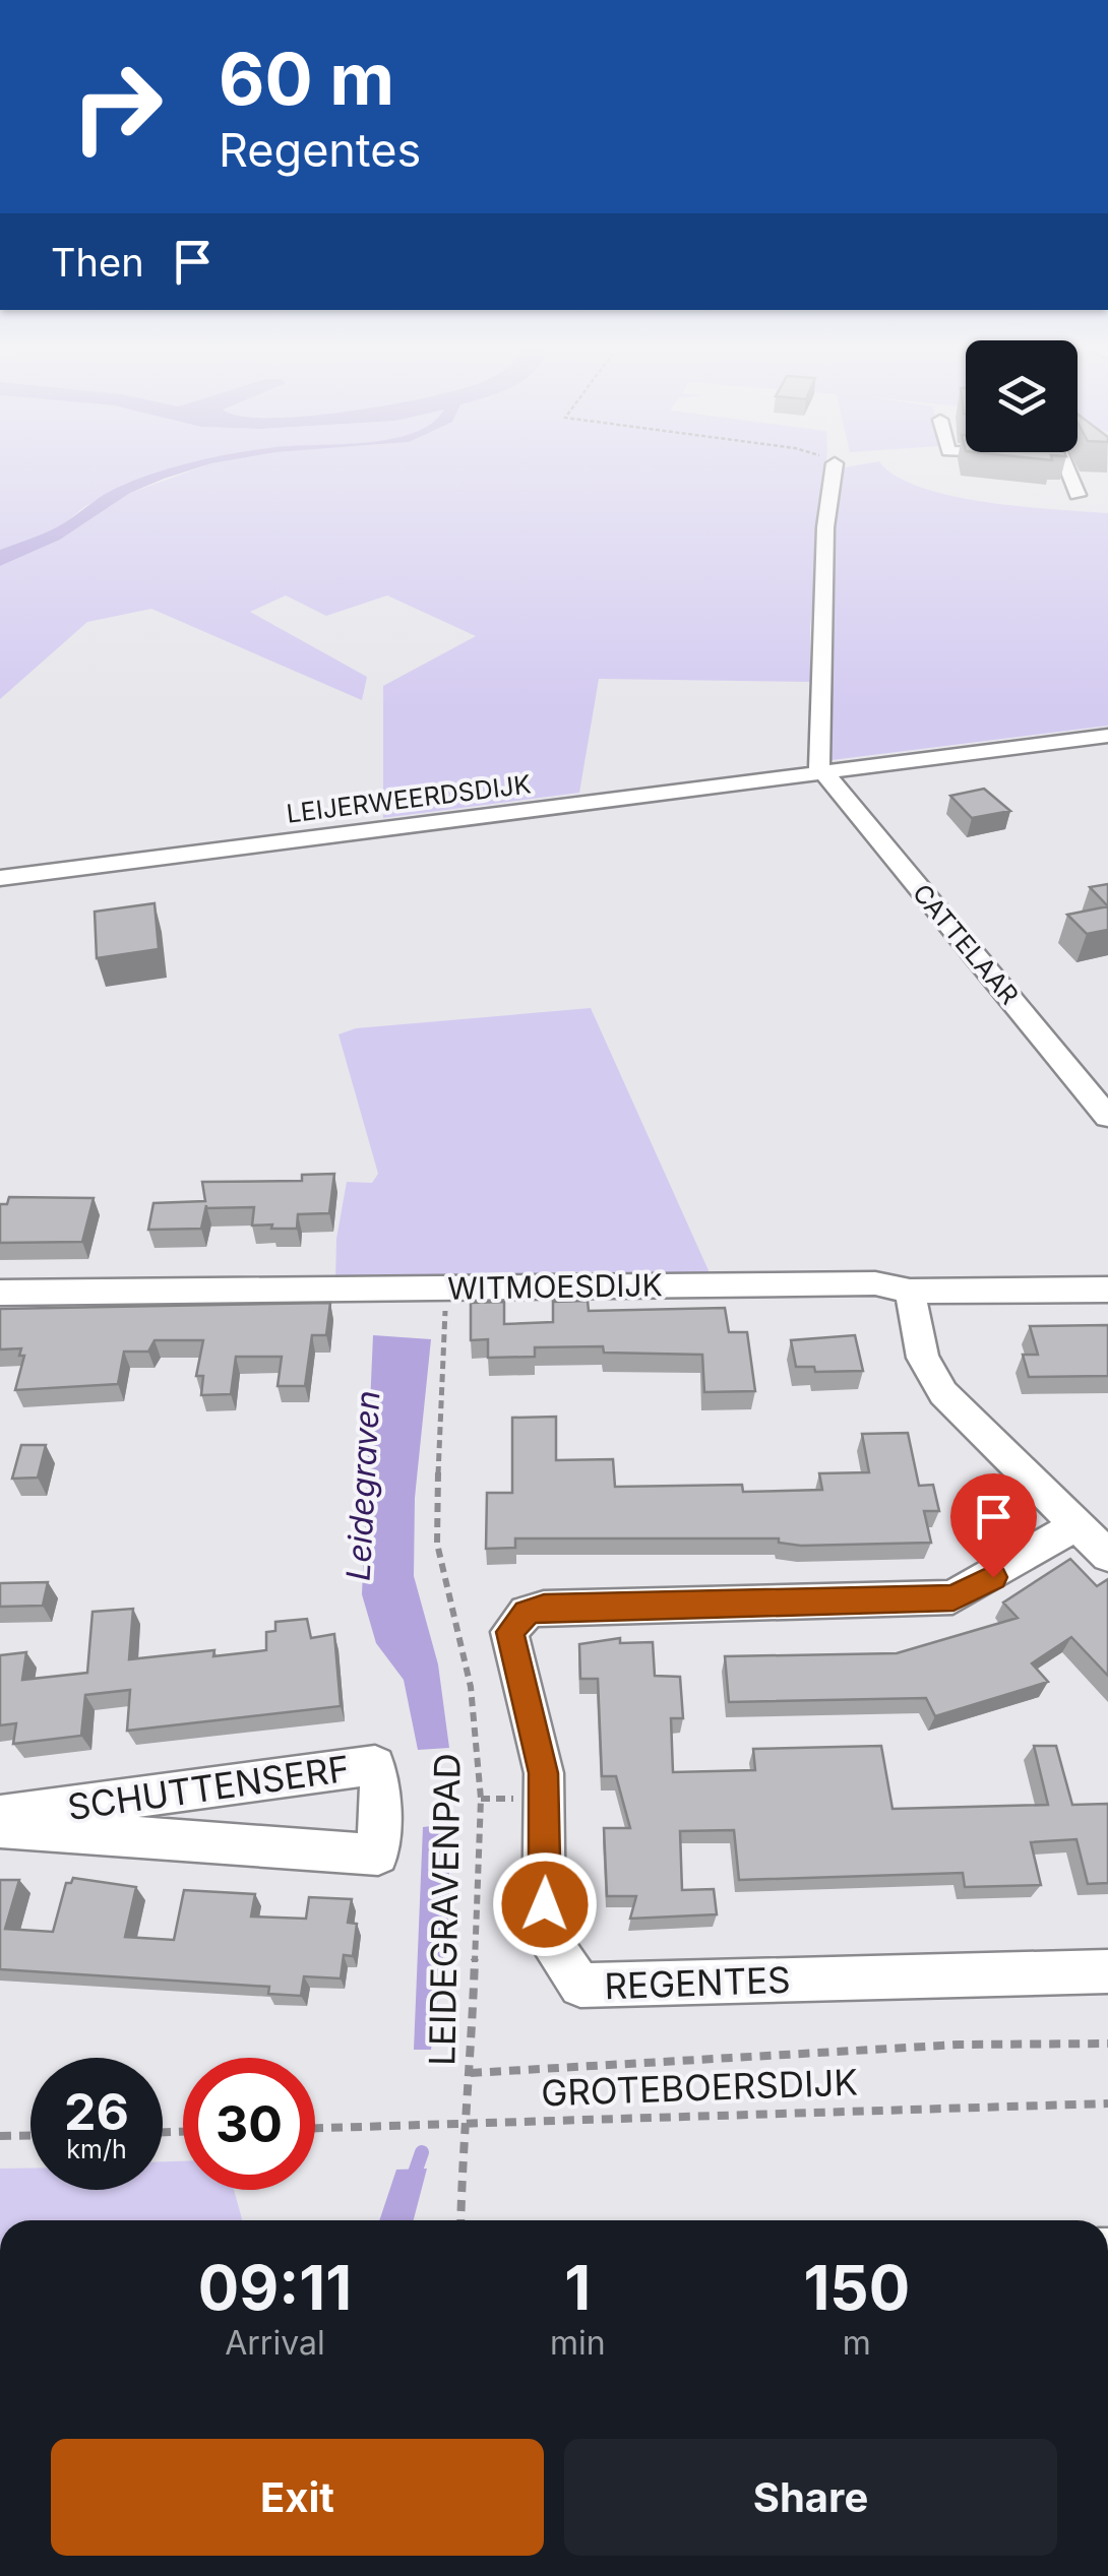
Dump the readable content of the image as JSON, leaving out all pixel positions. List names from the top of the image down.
{
  "streets": {
    "street": [
      "LEIJERWEERDSDIJK",
      "CATTELAAR",
      "WITMOESDIJK",
      "SCHUTTENSERF",
      "REGENTES"
    ],
    "path": ["LEIDEGRAVENPAD", "GROTEBOERSDIJK"]
  },
  "crossings": [
    ["LEIJERWEERDSDIJK", "CATTELAAR"],
    ["WITMOESDIJK", "LEIDEGRAVENPAD"],
    ["LEIDEGRAVENPAD", "GROTEBOERSDIJK"]
  ],
  "water": ["Leidegraven"],
  "page": {
    "turn": ["60 m", "Regentes"],
    "then": "Then",
    "speed": "26 km/h",
    "limit": "30",
    "eta": [
      "09:11",
      "Arrival",
      "1",
      "min",
      "150",
      "m"
    ],
    "buttons": ["Exit", "Share"]
  }
}
